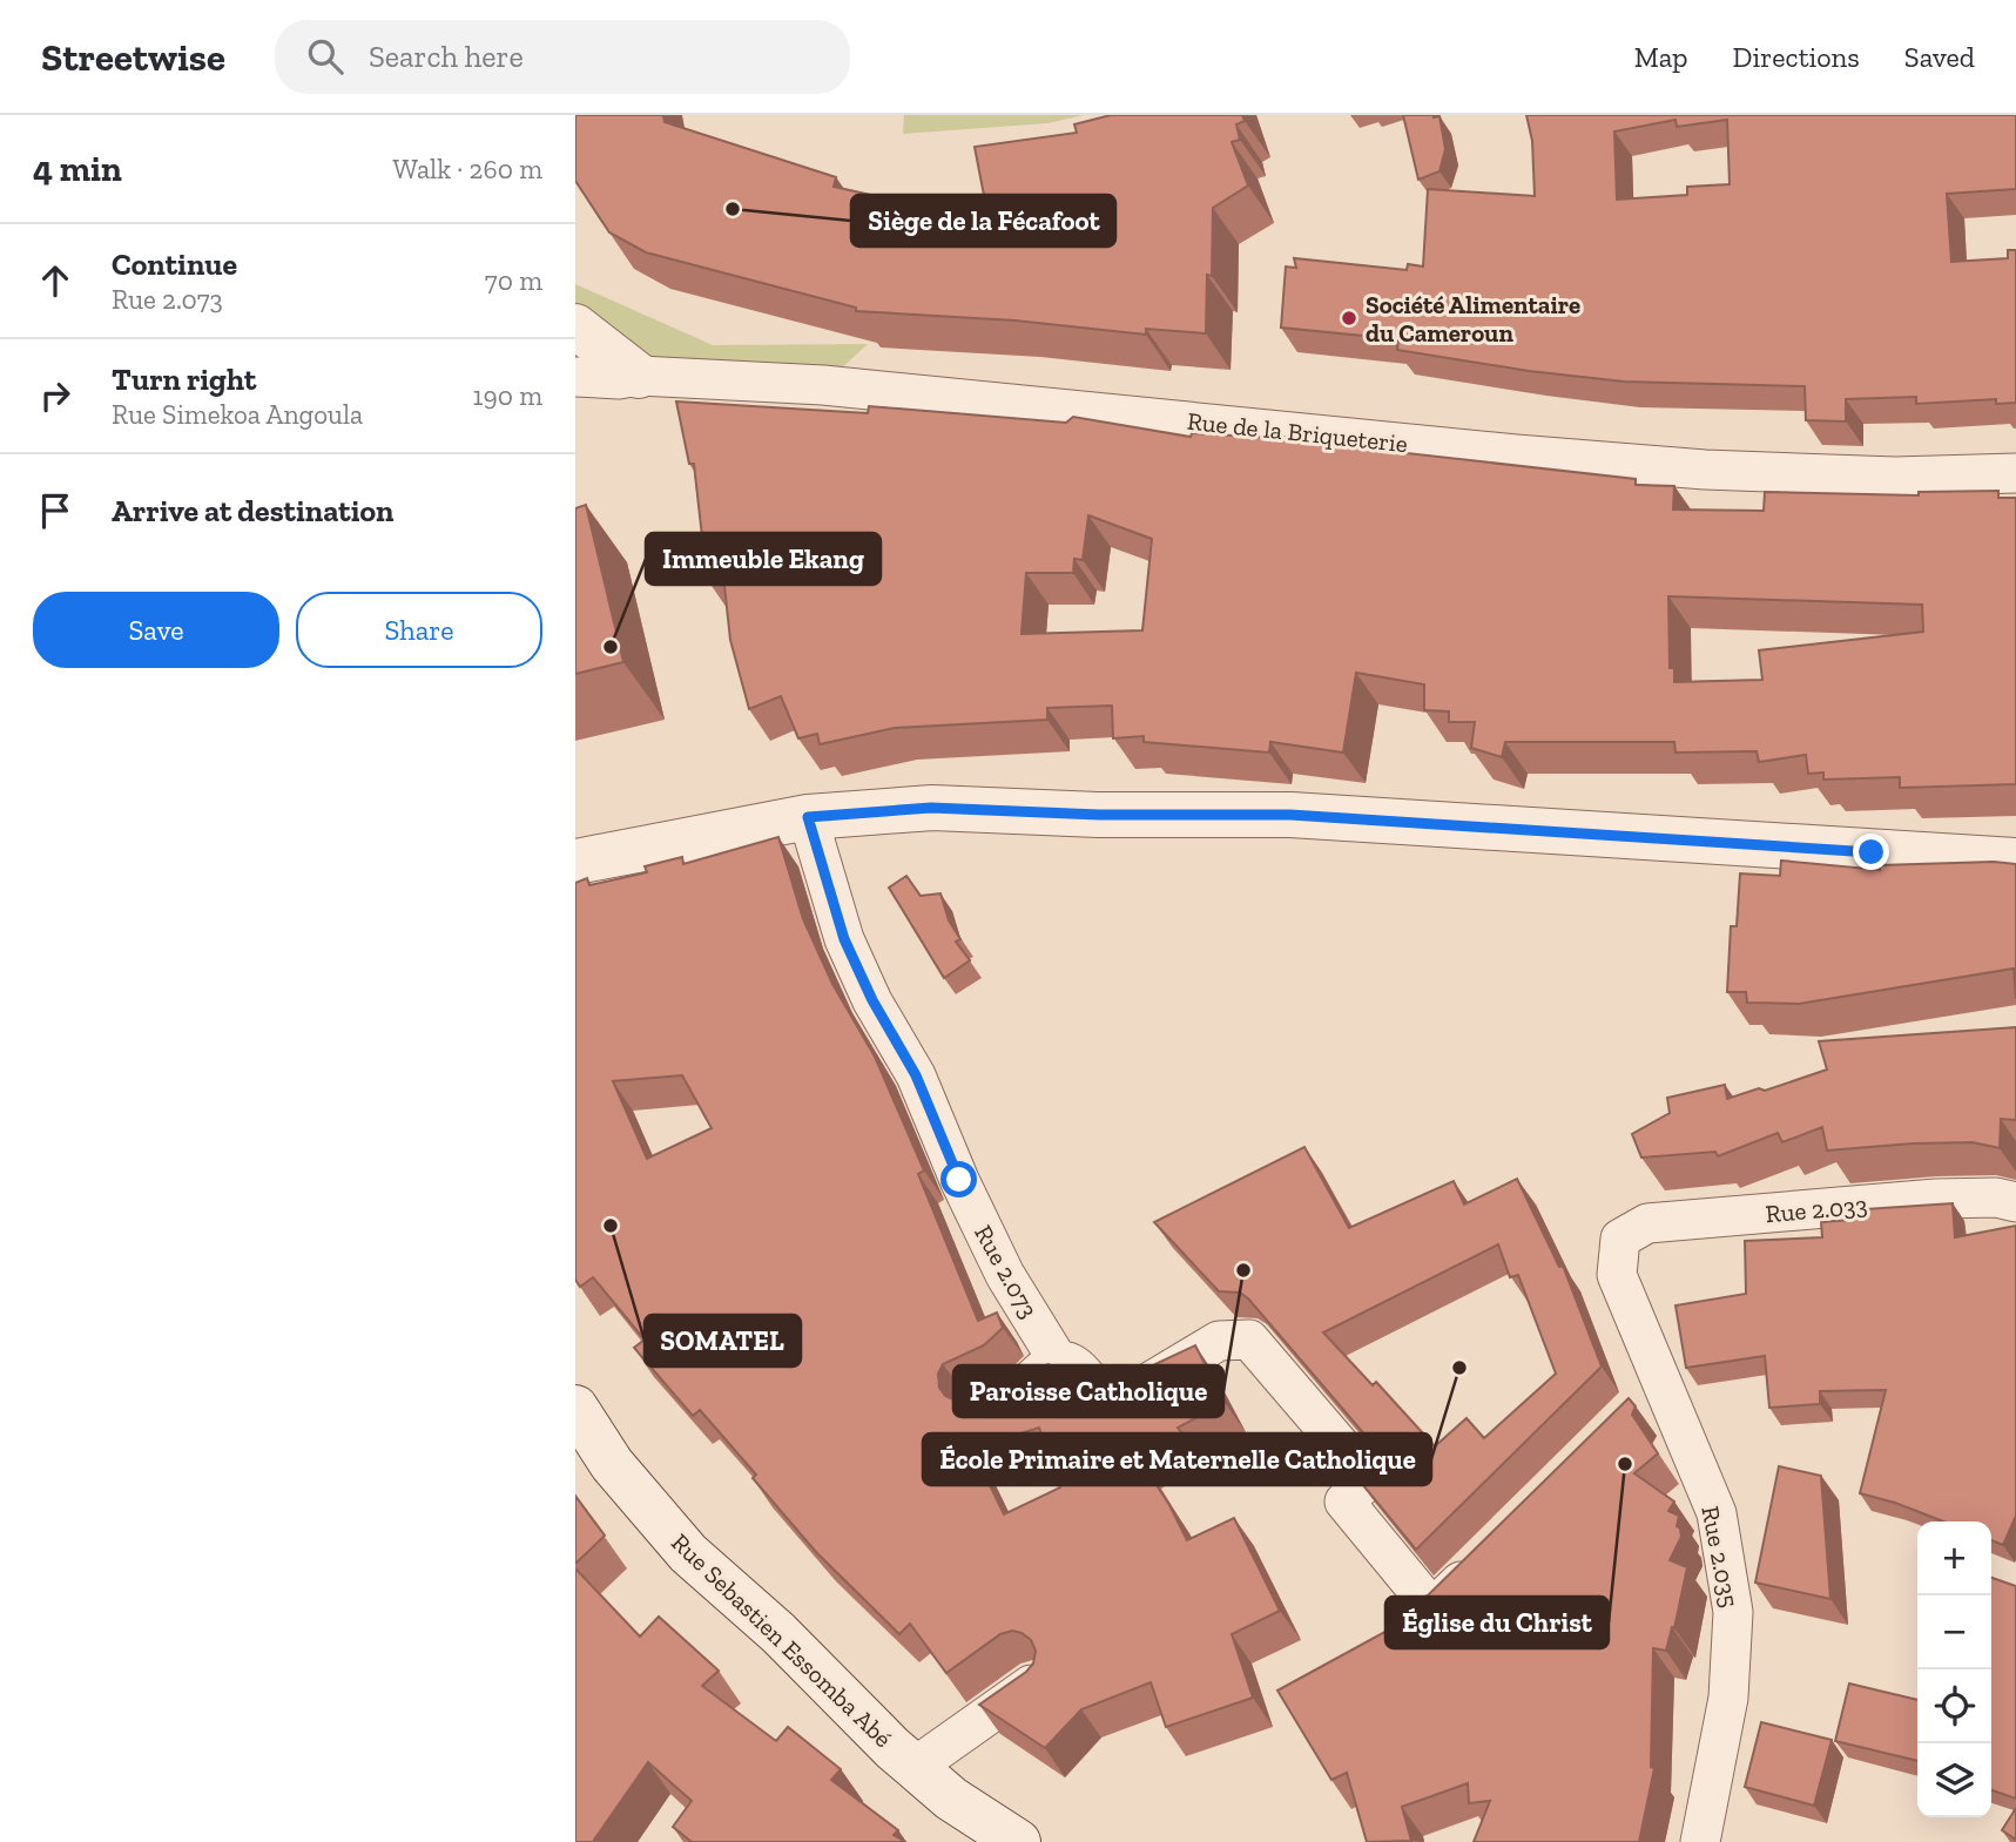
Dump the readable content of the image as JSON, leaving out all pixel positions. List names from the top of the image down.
{
  "streets": {
    "street": [
      "Rue de la Briqueterie",
      "Rue 2.033",
      "Rue 2.073",
      "Rue 2.035",
      "Rue Sebastien Essomba Abé"
    ]
  },
  "crossings": [
    ["Rue 2.033", "Rue 2.035"]
  ],
  "places": [
    "Siège de la Fécafoot",
    "Société Alimentaire du Cameroun",
    "Immeuble Ekang",
    "SOMATEL",
    "Paroisse Catholique",
    "École Primaire et Maternelle Catholique",
    "Église du Christ"
  ],
  "page": {
    "header": "Streetwise",
    "search": "Search here",
    "nav": ["Map", "Directions", "Saved"],
    "heading": ["4 min", "Walk · 260 m"],
    "list": [
      ["Continue", "Rue 2.073", "70 m"],
      ["Turn right", "Rue Simekoa Angoula", "190 m"],
      "Arrive at destination"
    ],
    "buttons": ["Save", "Share"],
    "map_buttons": ["+", "−"]
  }
}
